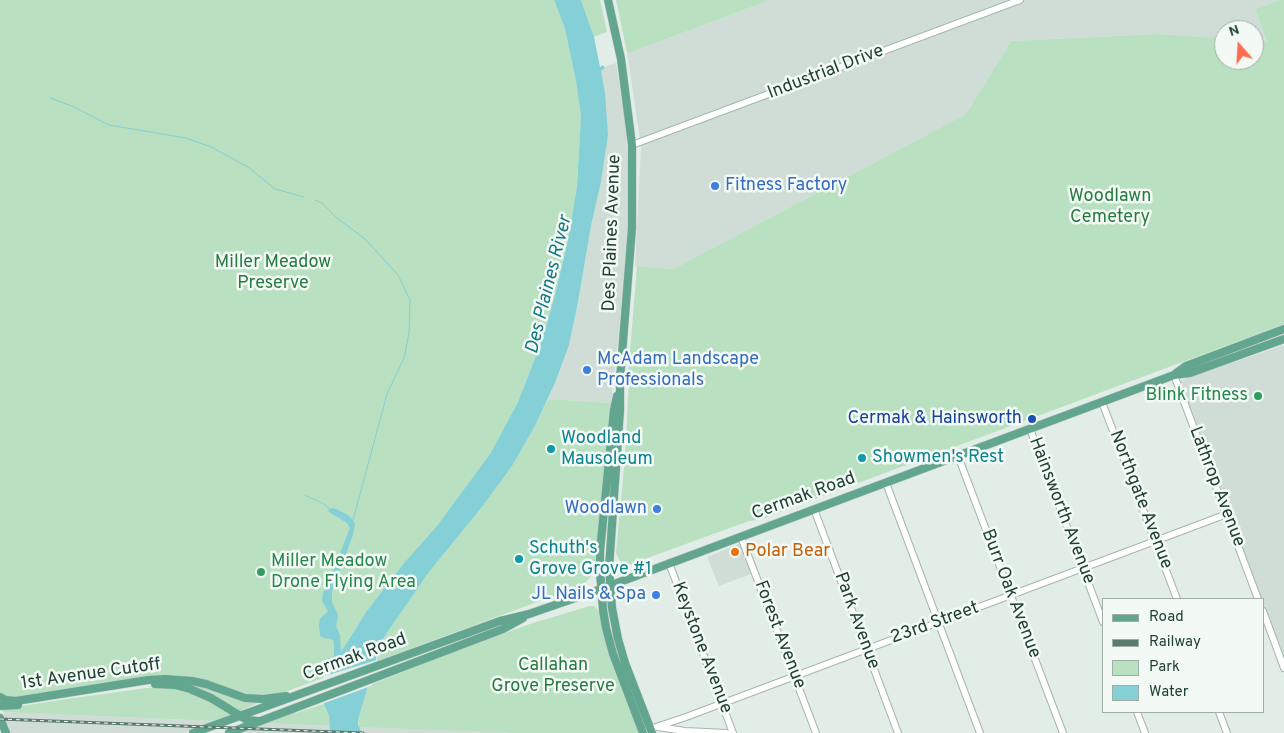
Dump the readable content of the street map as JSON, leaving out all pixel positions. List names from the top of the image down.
{
  "streets": {
    "main road": ["Des Plaines Avenue", "Cermak Road", "1st Avenue Cutoff"],
    "street": [
      "Industrial Drive",
      "Lathrop Avenue",
      "Northgate Avenue",
      "Hainsworth Avenue",
      "Burr Oak Avenue",
      "Park Avenue",
      "23rd Street",
      "Forest Avenue",
      "Keystone Avenue"
    ]
  },
  "crossings": [
    ["Industrial Drive", "Des Plaines Avenue"],
    ["Des Plaines Avenue", "Cermak Road"],
    ["Des Plaines Avenue", "23rd Street"],
    ["Lathrop Avenue", "Cermak Road"],
    ["Lathrop Avenue", "23rd Street"],
    ["Cermak Road", "Northgate Avenue"],
    ["Cermak Road", "Hainsworth Avenue"],
    ["Cermak Road", "Burr Oak Avenue"],
    ["Cermak Road", "Park Avenue"],
    ["Cermak Road", "Forest Avenue"],
    ["Cermak Road", "Keystone Avenue"],
    ["Cermak Road", "1st Avenue Cutoff"],
    ["Northgate Avenue", "23rd Street"],
    ["Hainsworth Avenue", "23rd Street"],
    ["Burr Oak Avenue", "23rd Street"],
    ["Park Avenue", "23rd Street"],
    ["23rd Street", "Forest Avenue"],
    ["23rd Street", "Keystone Avenue"]
  ],
  "water": ["Des Plaines River"],
  "parks": ["Woodlawn Cemetery", "Miller Meadow Preserve", "Callahan Grove Preserve"],
  "places": [
    "Fitness Factory",
    "McAdam Landscape Professionals",
    "Blink Fitness",
    "Cermak & Hainsworth",
    "Woodland Mausoleum",
    "Showmen's Rest",
    "Woodlawn",
    "Polar Bear",
    "Schuth's Grove Grove #1",
    "Miller Meadow Drone Flying Area",
    "JL Nails & Spa"
  ],
  "legend": [
    "Road",
    "Railway",
    "Park",
    "Water"
  ],
  "north": "top"
}
